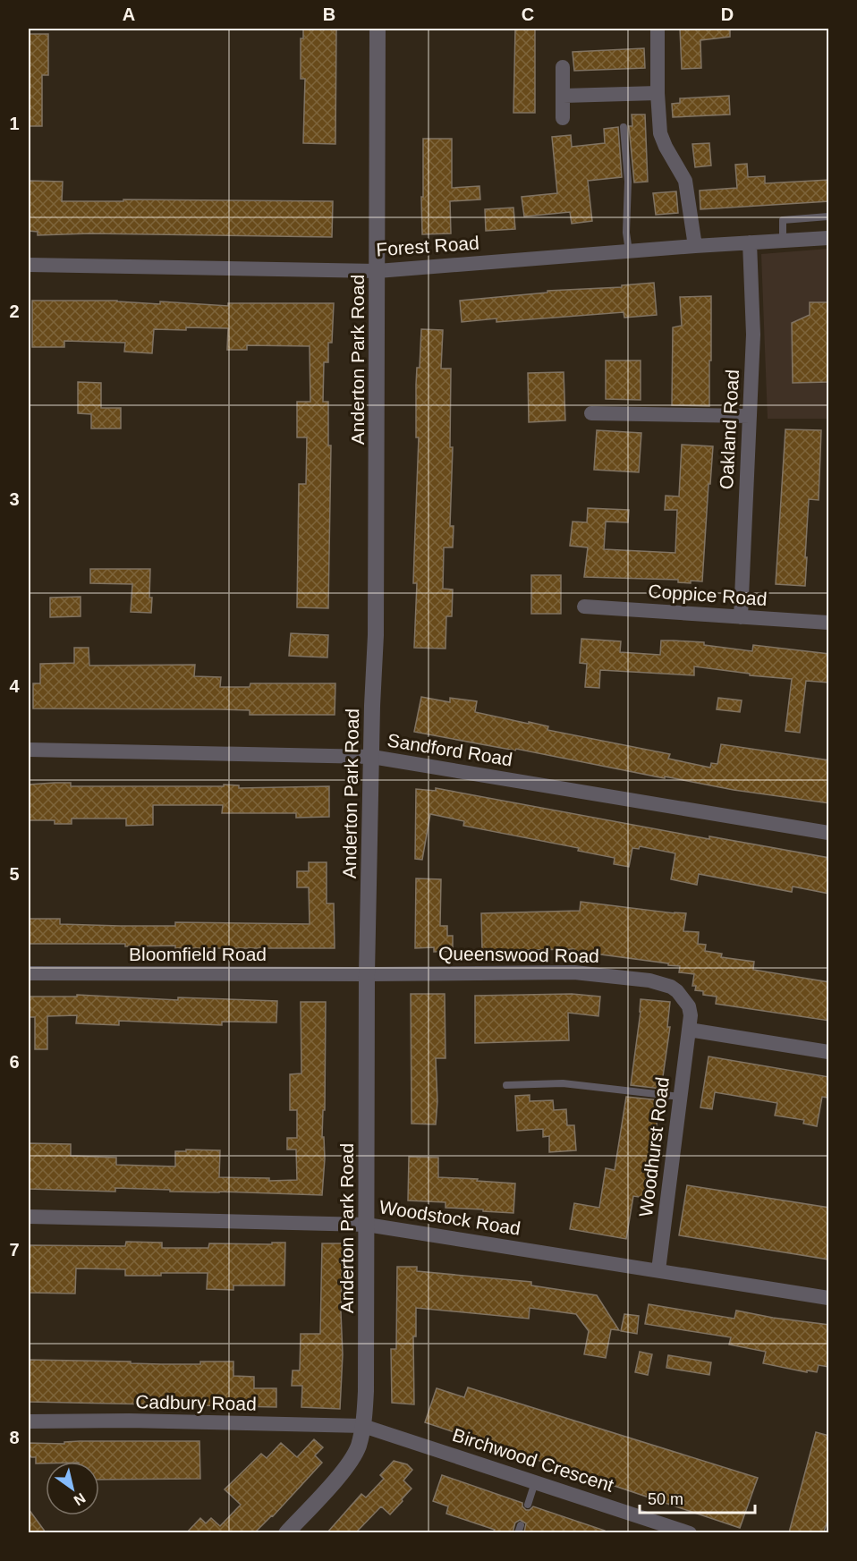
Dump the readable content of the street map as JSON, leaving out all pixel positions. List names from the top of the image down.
{
  "streets": {
    "street": [
      "Forest Road",
      "Anderton Park Road",
      "Oakland Road",
      "Coppice Road",
      "Sandford Road",
      "Bloomfield Road",
      "Queenswood Road",
      "Woodhurst Road",
      "Woodstock Road",
      "Cadbury Road",
      "Birchwood Crescent"
    ]
  },
  "crossings": [
    ["Forest Road", "Anderton Park Road"],
    ["Forest Road", "Oakland Road"],
    ["Anderton Park Road", "Sandford Road"],
    ["Anderton Park Road", "Bloomfield Road"],
    ["Anderton Park Road", "Queenswood Road"],
    ["Anderton Park Road", "Woodstock Road"],
    ["Anderton Park Road", "Cadbury Road"],
    ["Anderton Park Road", "Birchwood Crescent"],
    ["Oakland Road", "Coppice Road"],
    ["Bloomfield Road", "Queenswood Road"],
    ["Queenswood Road", "Woodhurst Road"],
    ["Woodhurst Road", "Woodstock Road"],
    ["Cadbury Road", "Birchwood Crescent"]
  ],
  "scale_bar": "50 m",
  "north": "bottom right",
  "grid": {
    "columns": [
      "A",
      "B",
      "C",
      "D"
    ],
    "rows": [
      "1",
      "2",
      "3",
      "4",
      "5",
      "6",
      "7",
      "8"
    ]
  }
}
